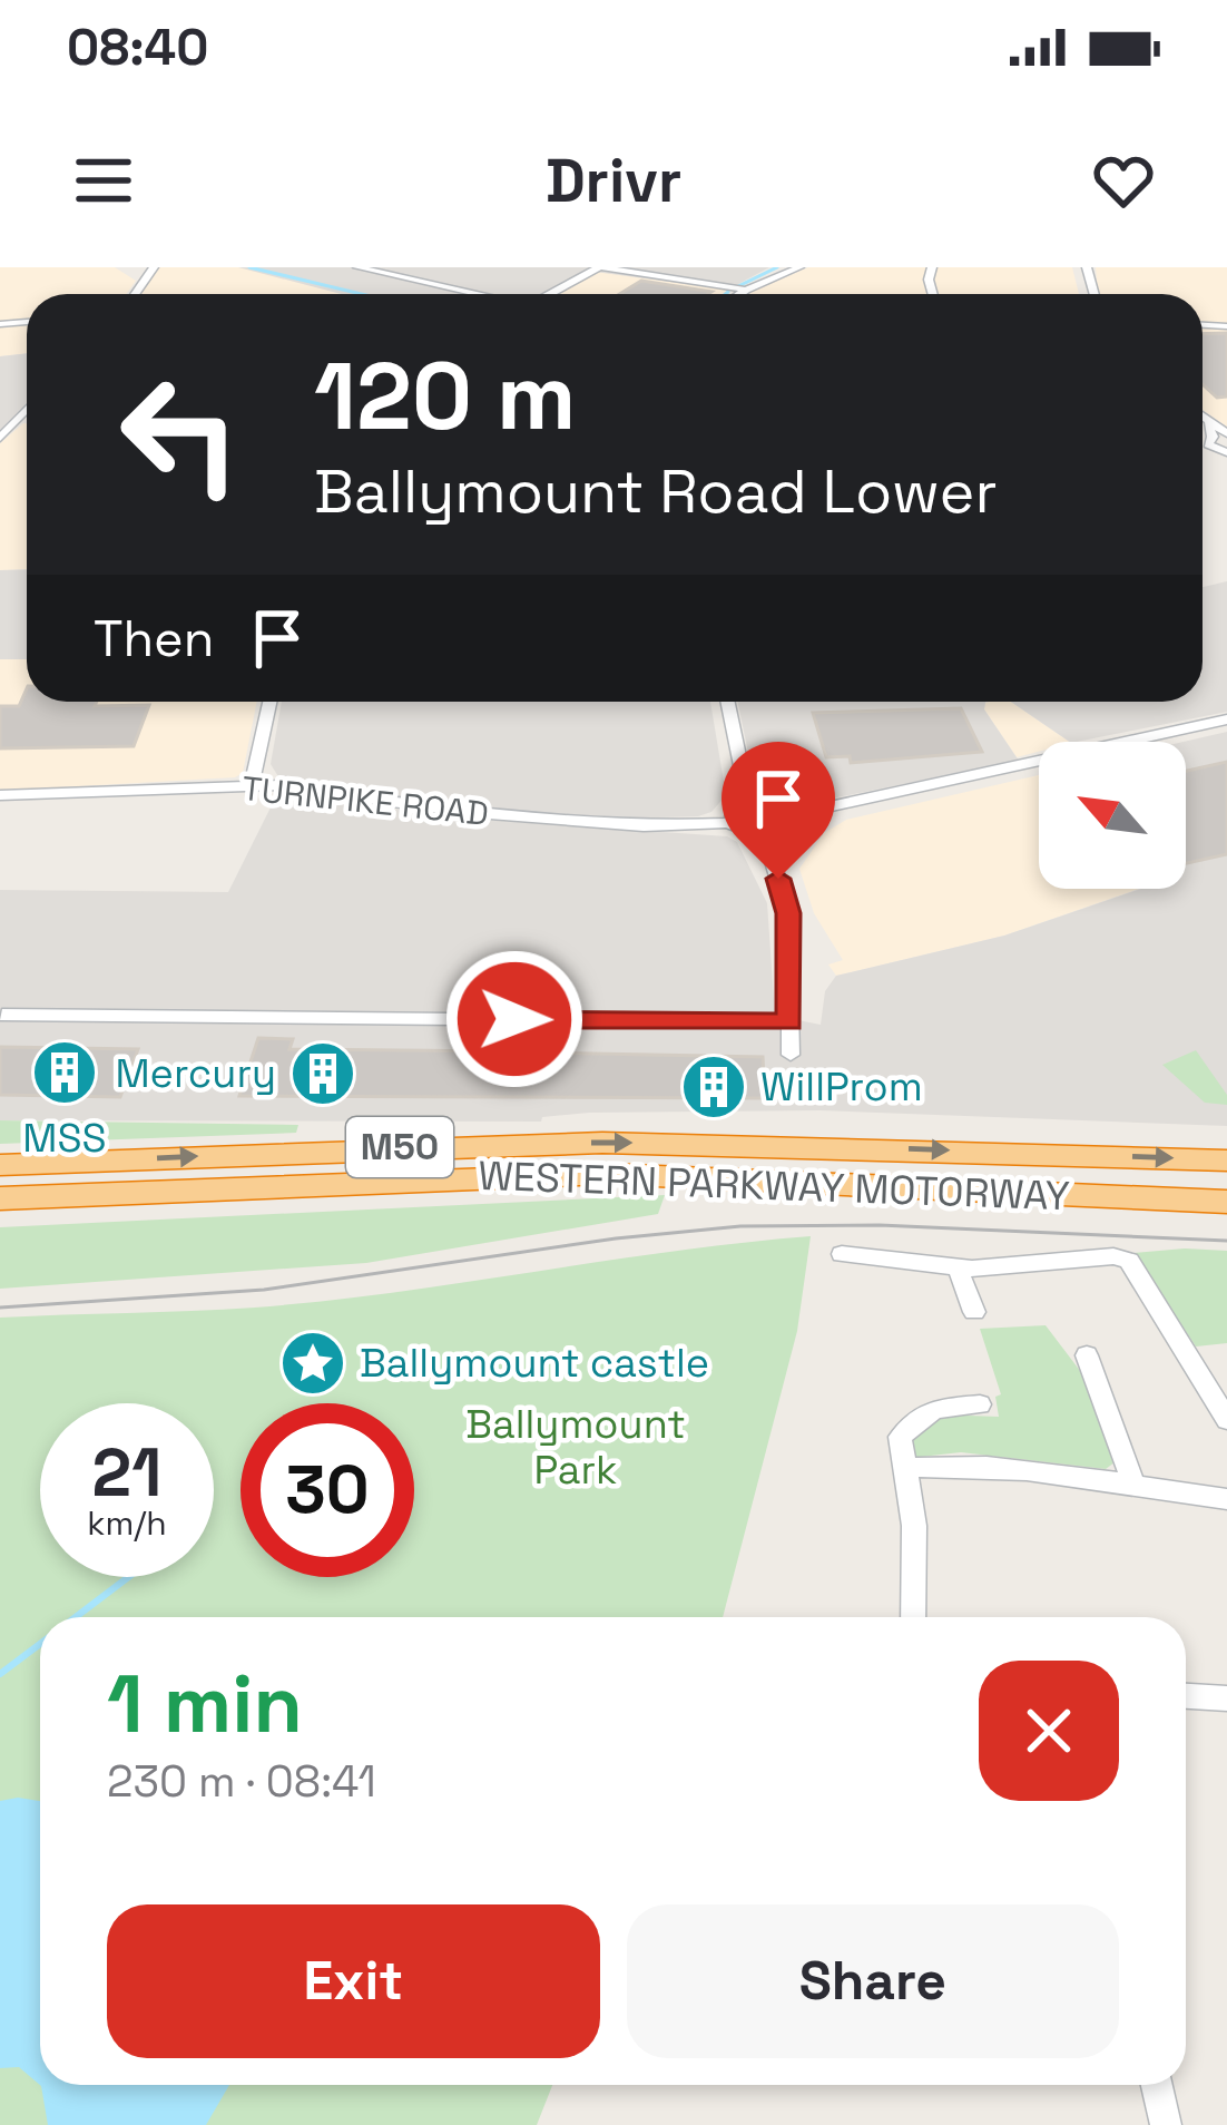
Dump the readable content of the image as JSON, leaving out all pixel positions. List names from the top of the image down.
{
  "streets": {
    "highway": ["M50", "WESTERN PARKWAY MOTORWAY"],
    "street": ["TURNPIKE ROAD"]
  },
  "parks": ["Ballymount Park"],
  "places": {
    "building": ["MSS", "Mercury", "WillProm"],
    "place": ["Ballymount castle"]
  },
  "north": "top left",
  "page": {
    "status": "08:40",
    "header": "Drivr",
    "turn": ["120 m", "Ballymount Road Lower"],
    "then": "Then",
    "speed": "21 km/h",
    "limit": "30",
    "heading": ["1 min", "230 m · 08:41"],
    "buttons": ["Exit", "Share"]
  }
}
